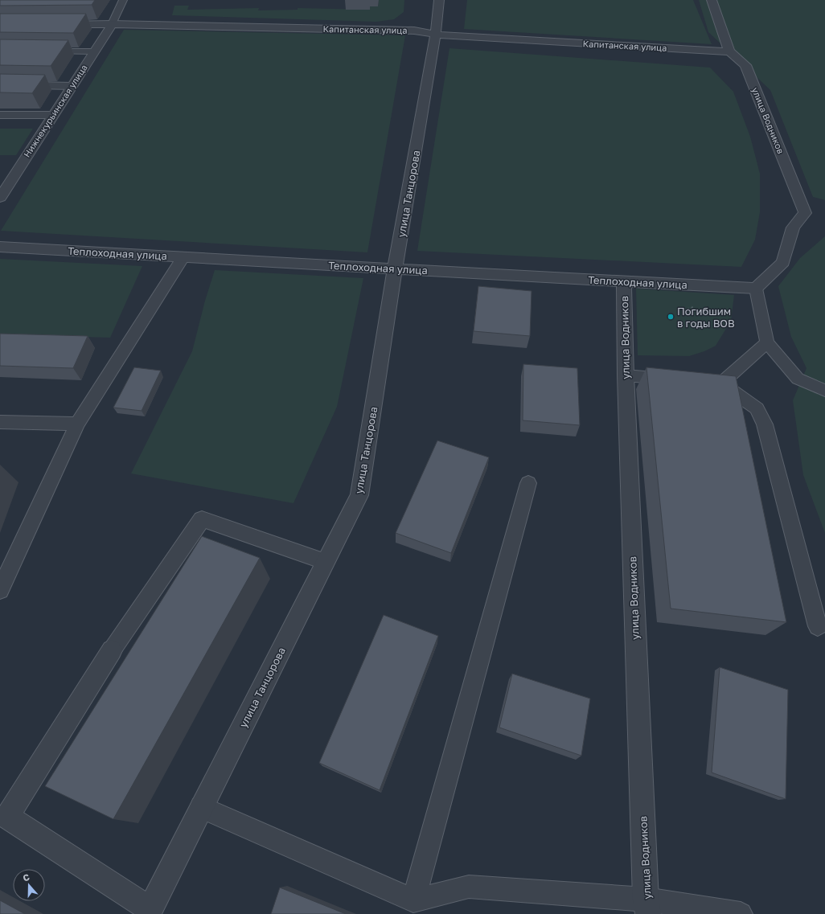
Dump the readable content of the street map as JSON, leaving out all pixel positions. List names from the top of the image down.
{
  "streets": {
    "street": [
      "Капитанская улица",
      "Нижнекурьинская улица",
      "улица Водников",
      "улица Танцорова",
      "Теплоходная улица"
    ]
  },
  "crossings": [
    ["Капитанская улица", "Нижнекурьинская улица"],
    ["Капитанская улица", "улица Водников"],
    ["Капитанская улица", "улица Танцорова"],
    ["улица Водников", "Теплоходная улица"],
    ["улица Танцорова", "Теплоходная улица"]
  ],
  "places": ["Погибшим в годы ВОВ"],
  "north": "top"
}
